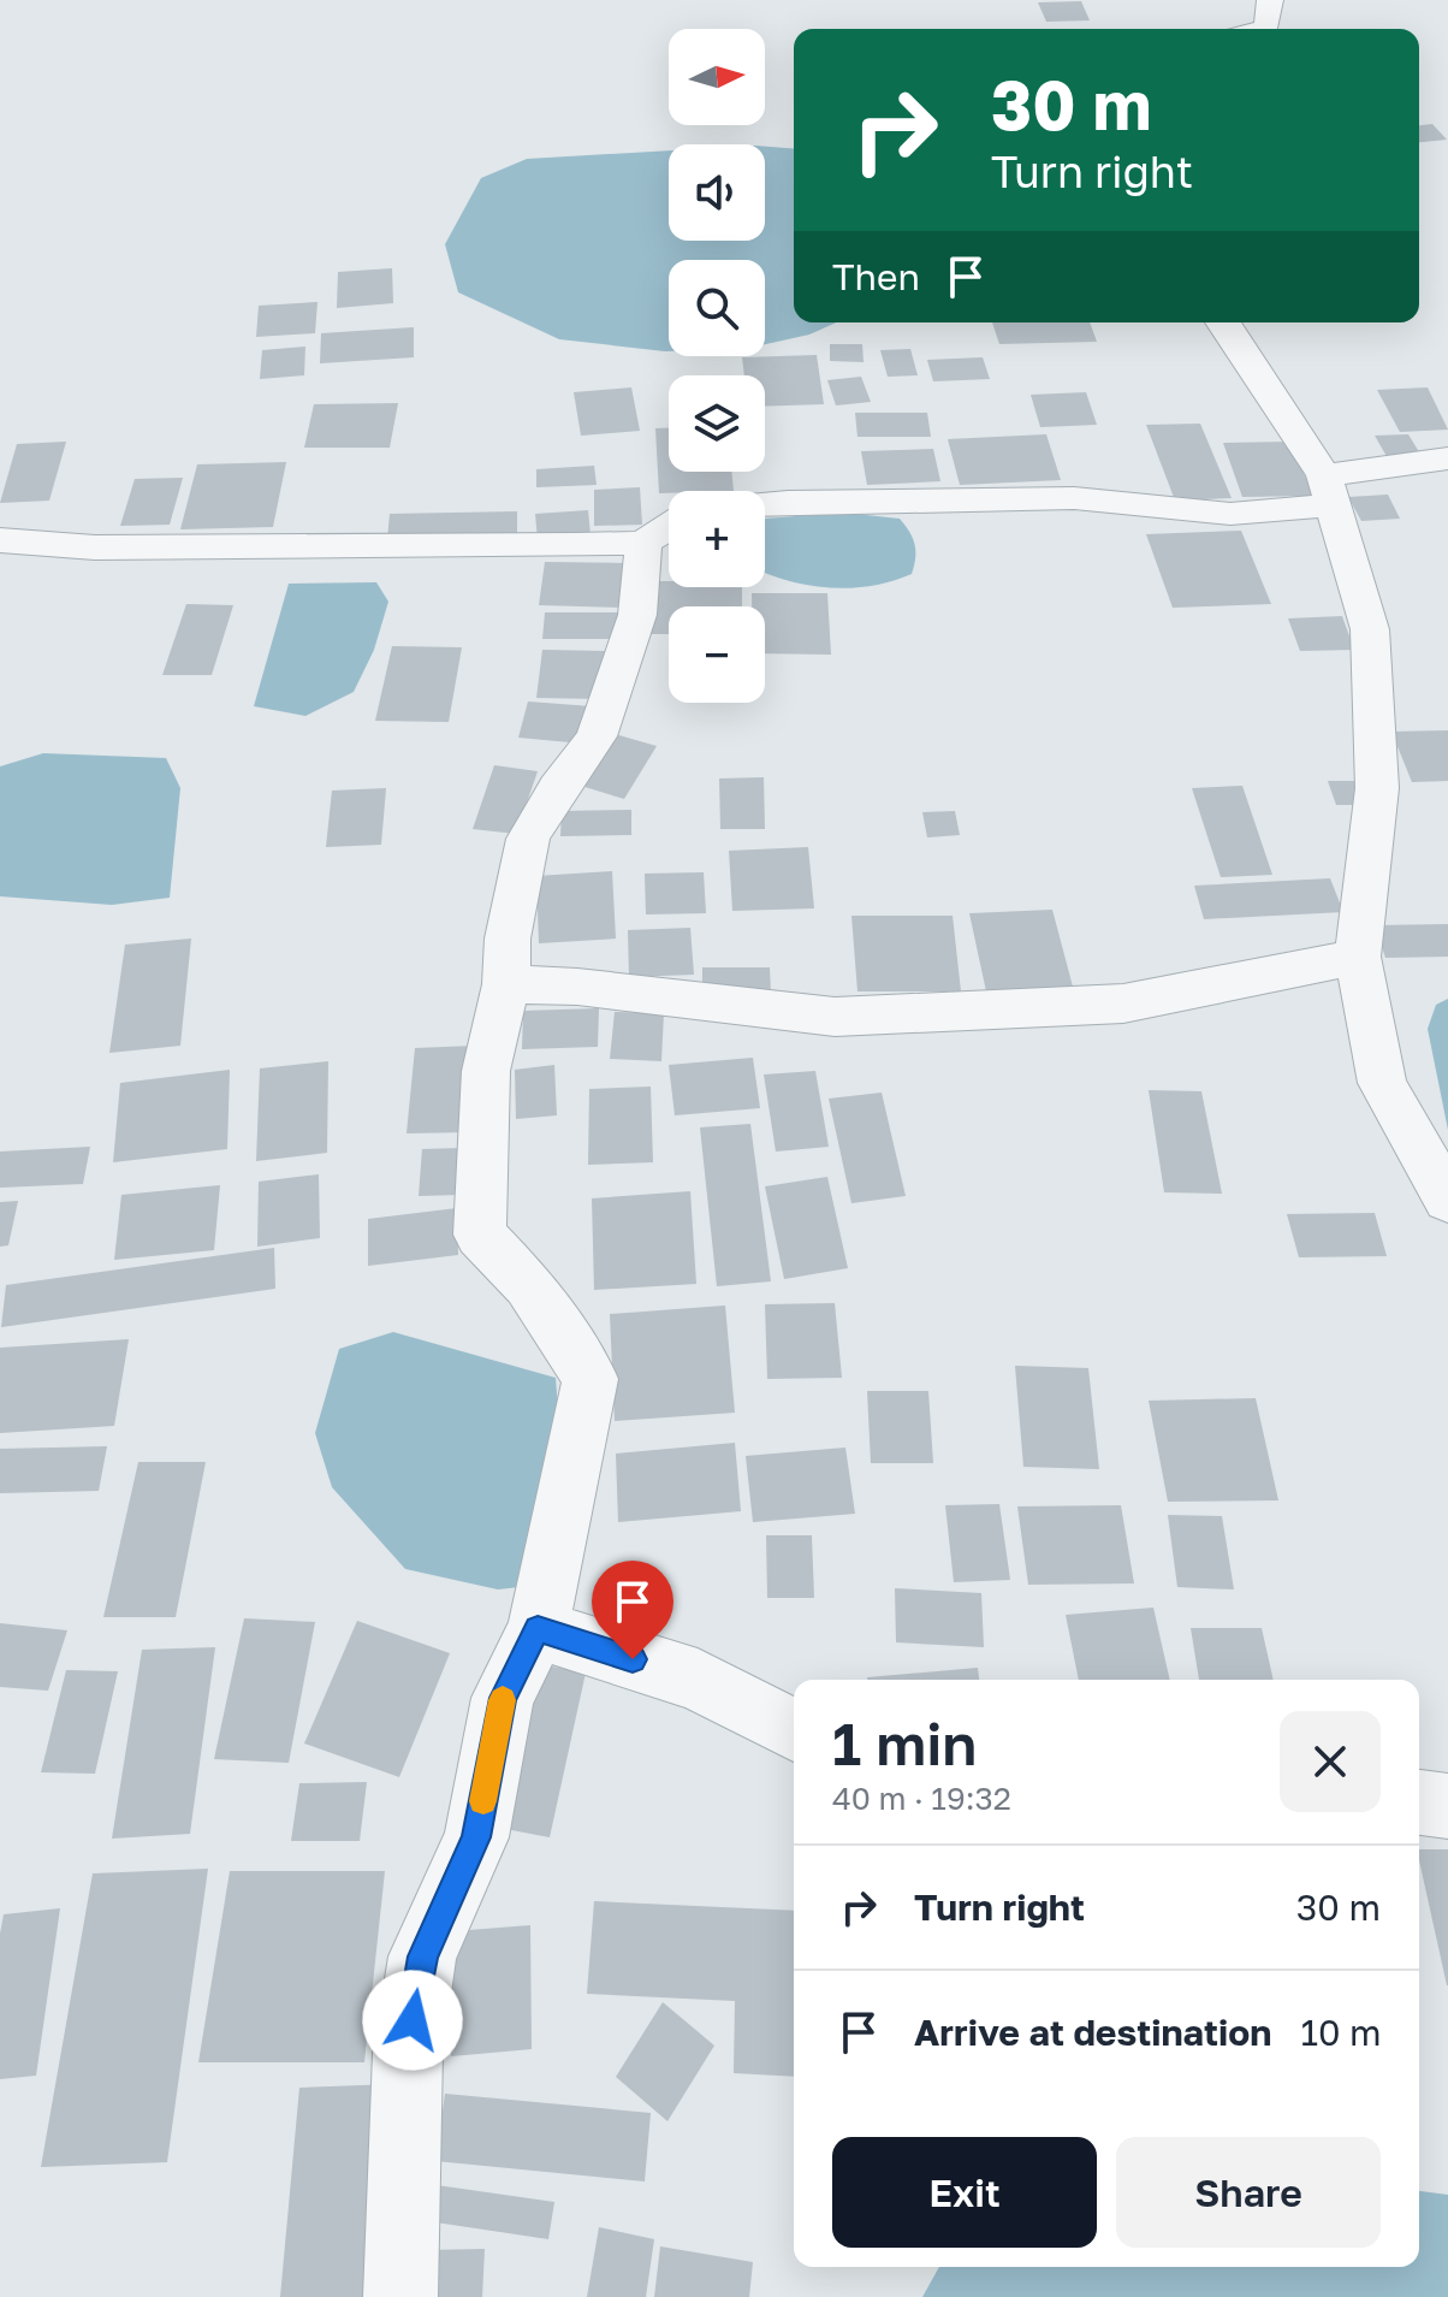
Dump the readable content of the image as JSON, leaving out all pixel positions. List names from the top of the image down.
{
  "north": "right",
  "page": {
    "map_buttons": ["+", "−"],
    "turn": ["30 m", "Turn right"],
    "then": "Then",
    "heading": ["1 min", "40 m · 19:32"],
    "list": [
      {
        "name": "Turn right",
        "value": "30 m"
      },
      {
        "name": "Arrive at destination",
        "value": "10 m"
      }
    ],
    "buttons": ["Exit", "Share"]
  }
}
